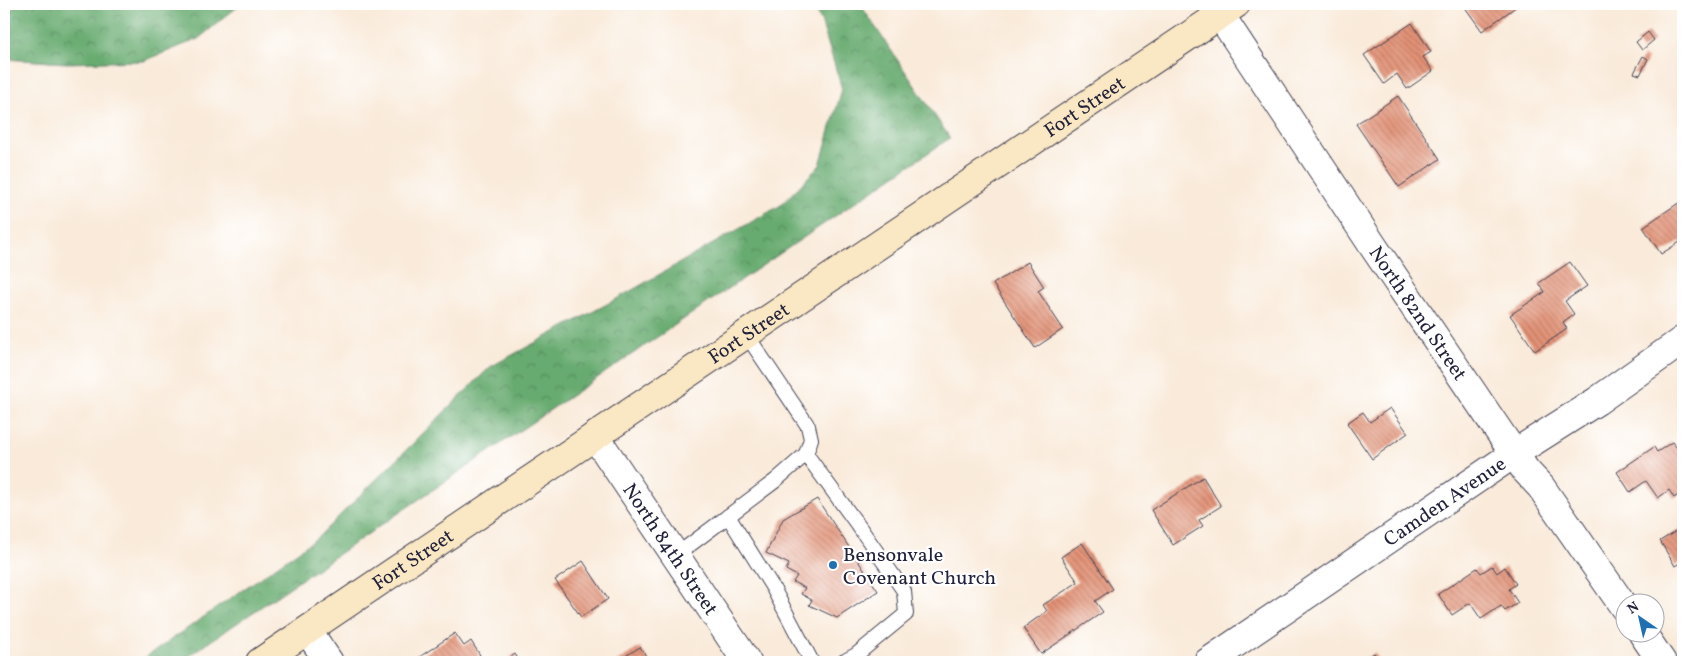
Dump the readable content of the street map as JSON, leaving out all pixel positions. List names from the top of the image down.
{
  "streets": {
    "main road": ["Fort Street"],
    "street": ["North 82nd Street", "Camden Avenue", "North 84th Street"]
  },
  "crossings": [
    ["Fort Street", "North 82nd Street"],
    ["Fort Street", "North 84th Street"],
    ["North 82nd Street", "Camden Avenue"]
  ],
  "places": ["Bensonvale Covenant Church"],
  "north": "top left"
}
